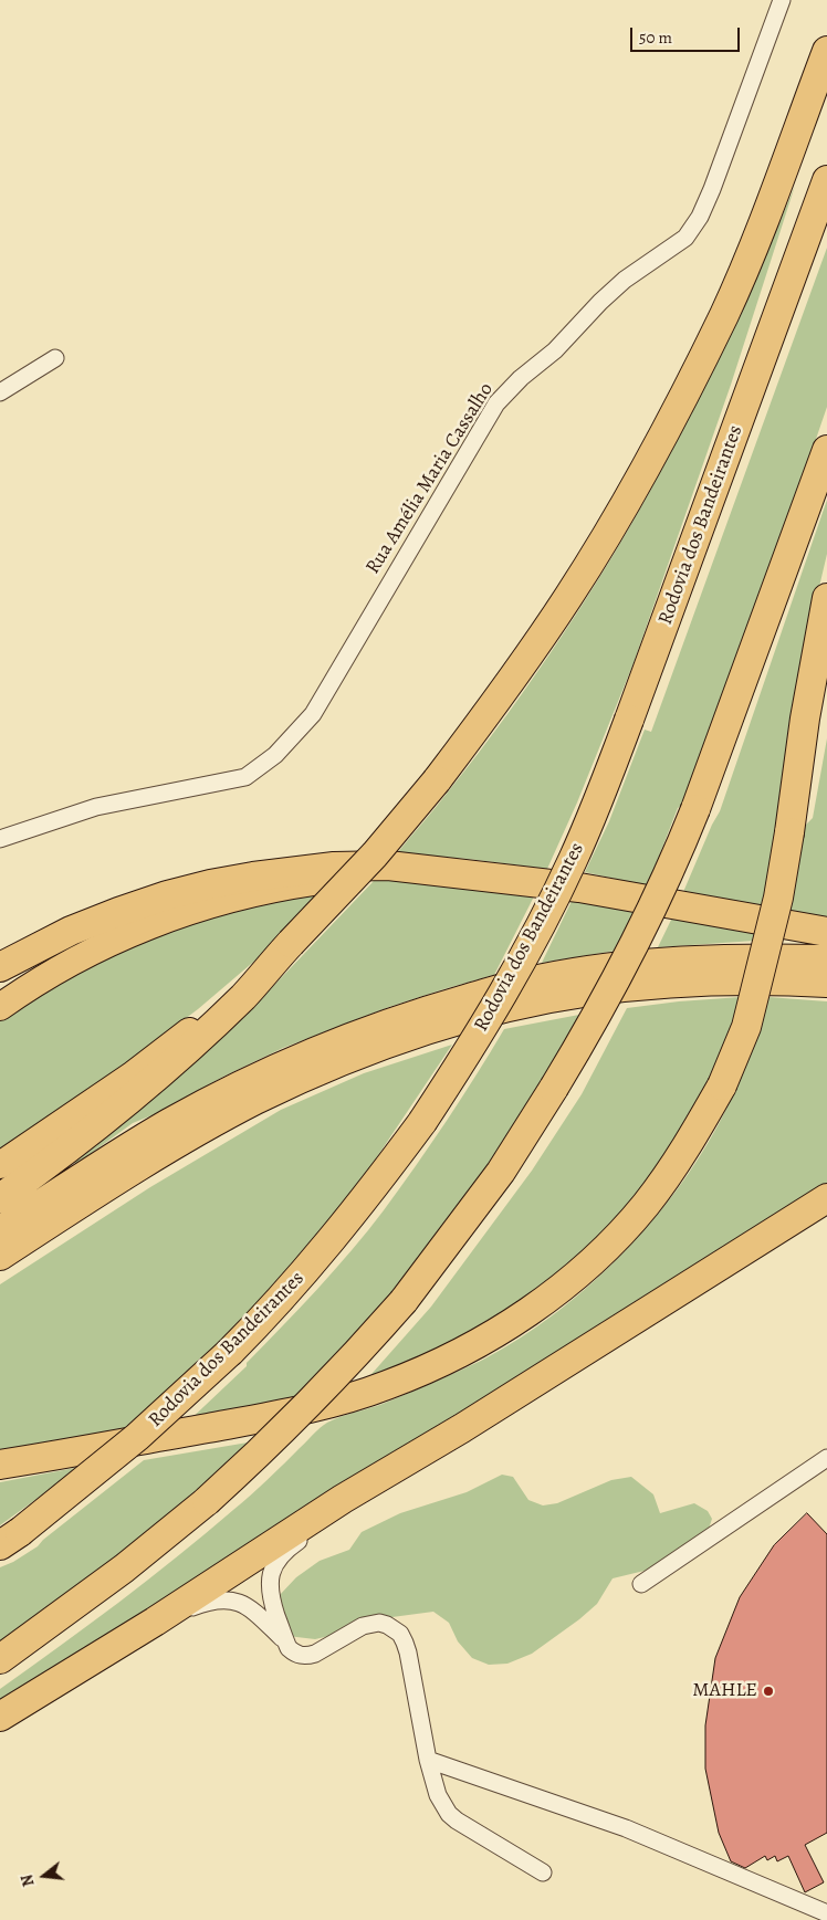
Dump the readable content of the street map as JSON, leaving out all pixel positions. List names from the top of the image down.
{
  "streets": {
    "highway": ["Rodovia dos Bandeirantes"],
    "street": ["Rua Amélia Maria Cassalho"]
  },
  "places": ["MAHLE"],
  "scale_bar": "50 m",
  "north": "left"
}
